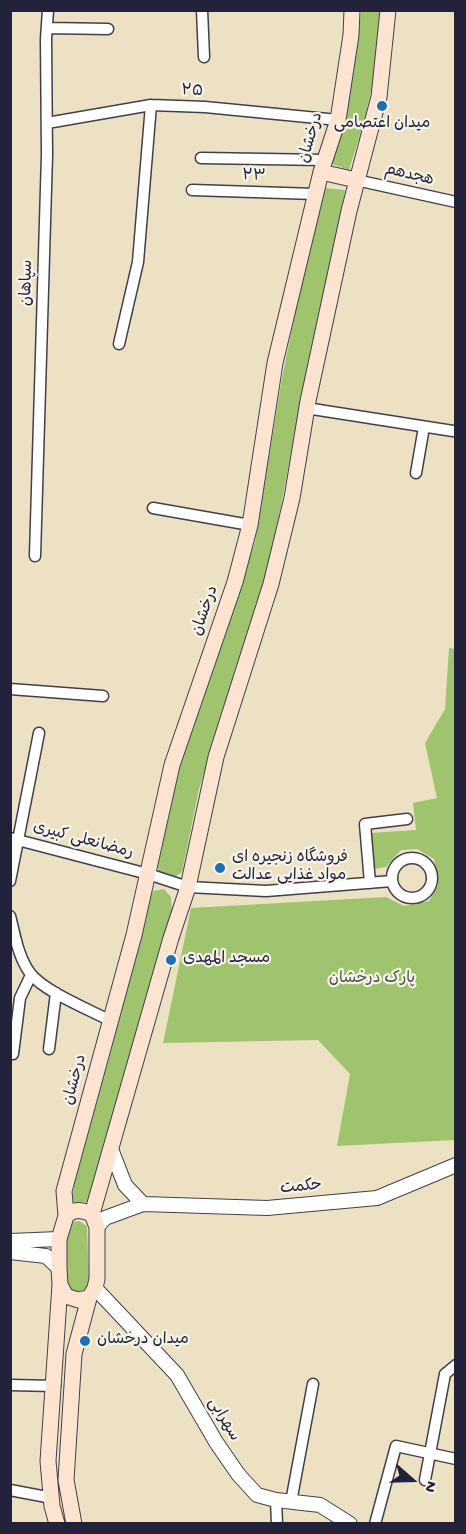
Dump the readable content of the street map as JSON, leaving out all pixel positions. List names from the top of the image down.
{
  "streets": {
    "main road": ["درخشان"],
    "street": [
      "۲۵",
      "هجدهم",
      "۲۳",
      "سپاهان",
      "رمضانعلی کبیری",
      "حکمت",
      "سهرابی"
    ]
  },
  "crossings": [
    ["۲۵", "درخشان"],
    ["۲۵", "سپاهان"],
    ["درخشان", "۲۳"],
    ["درخشان", "رمضانعلی کبیری"]
  ],
  "parks": ["پارک درخشان"],
  "places": [
    "میدان اعتصامی",
    "فروشگاه زنجیره ای مواد غذایی عدالت",
    "مسجد المهدی",
    "میدان درخشان"
  ],
  "north": "right"
}
